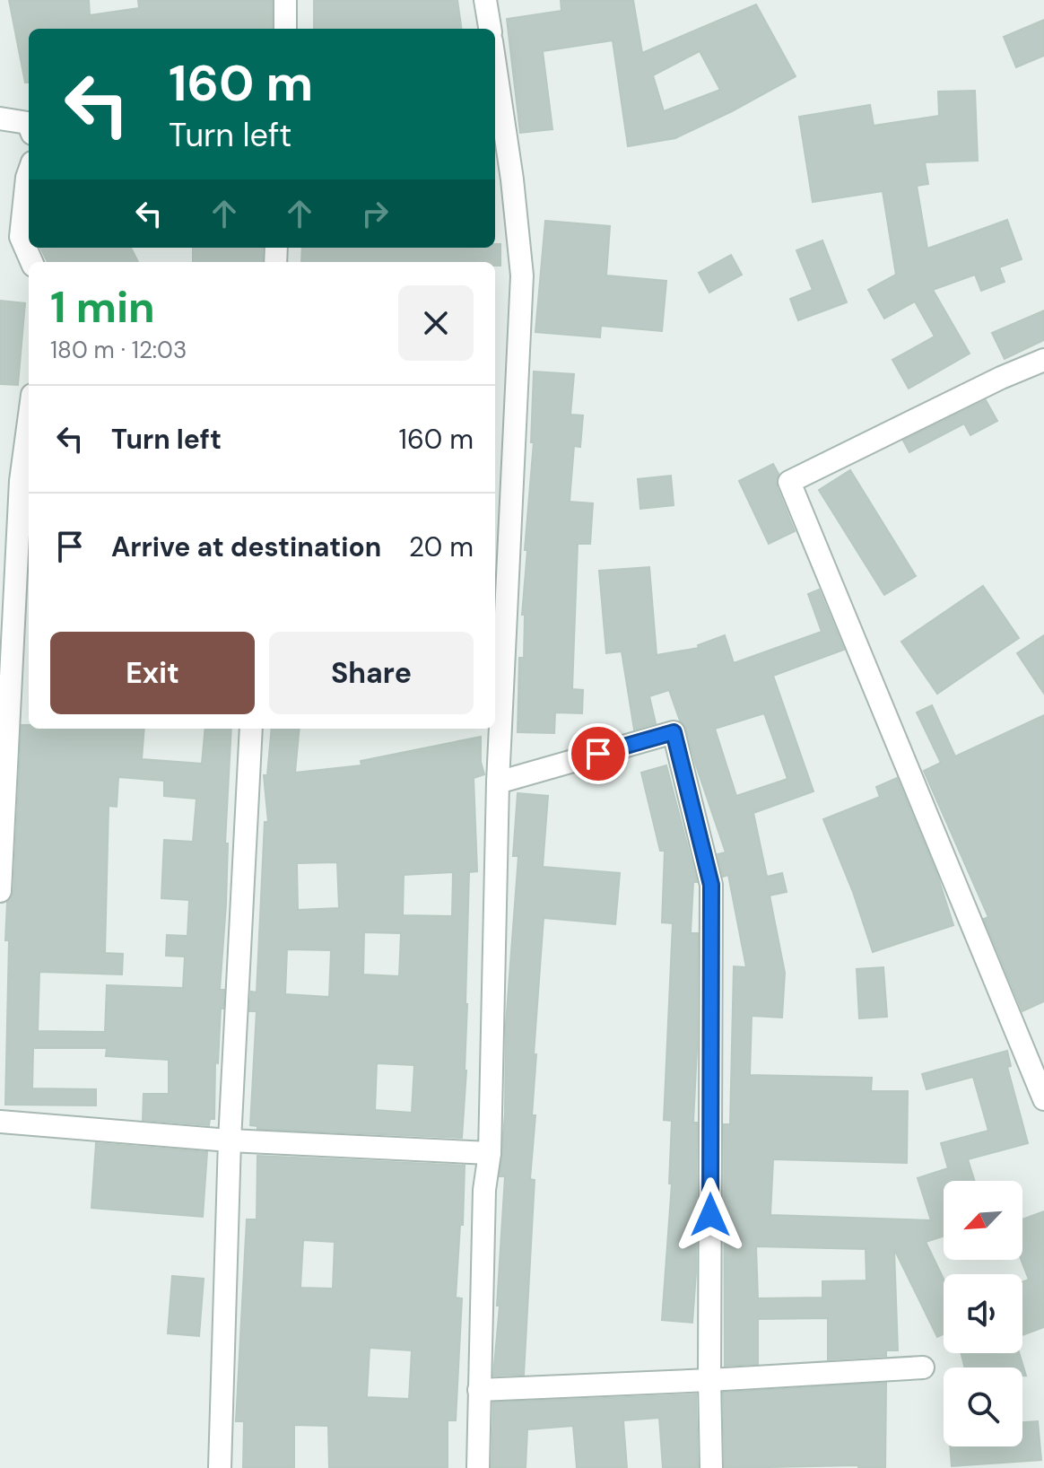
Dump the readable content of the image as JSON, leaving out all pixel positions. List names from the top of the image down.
{
  "north": "bottom left",
  "page": {
    "turn": ["160 m", "Turn left"],
    "heading": ["1 min", "180 m · 12:03"],
    "list": [
      {
        "name": "Turn left",
        "value": "160 m"
      },
      {
        "name": "Arrive at destination",
        "value": "20 m"
      }
    ],
    "buttons": ["Exit", "Share"]
  }
}
